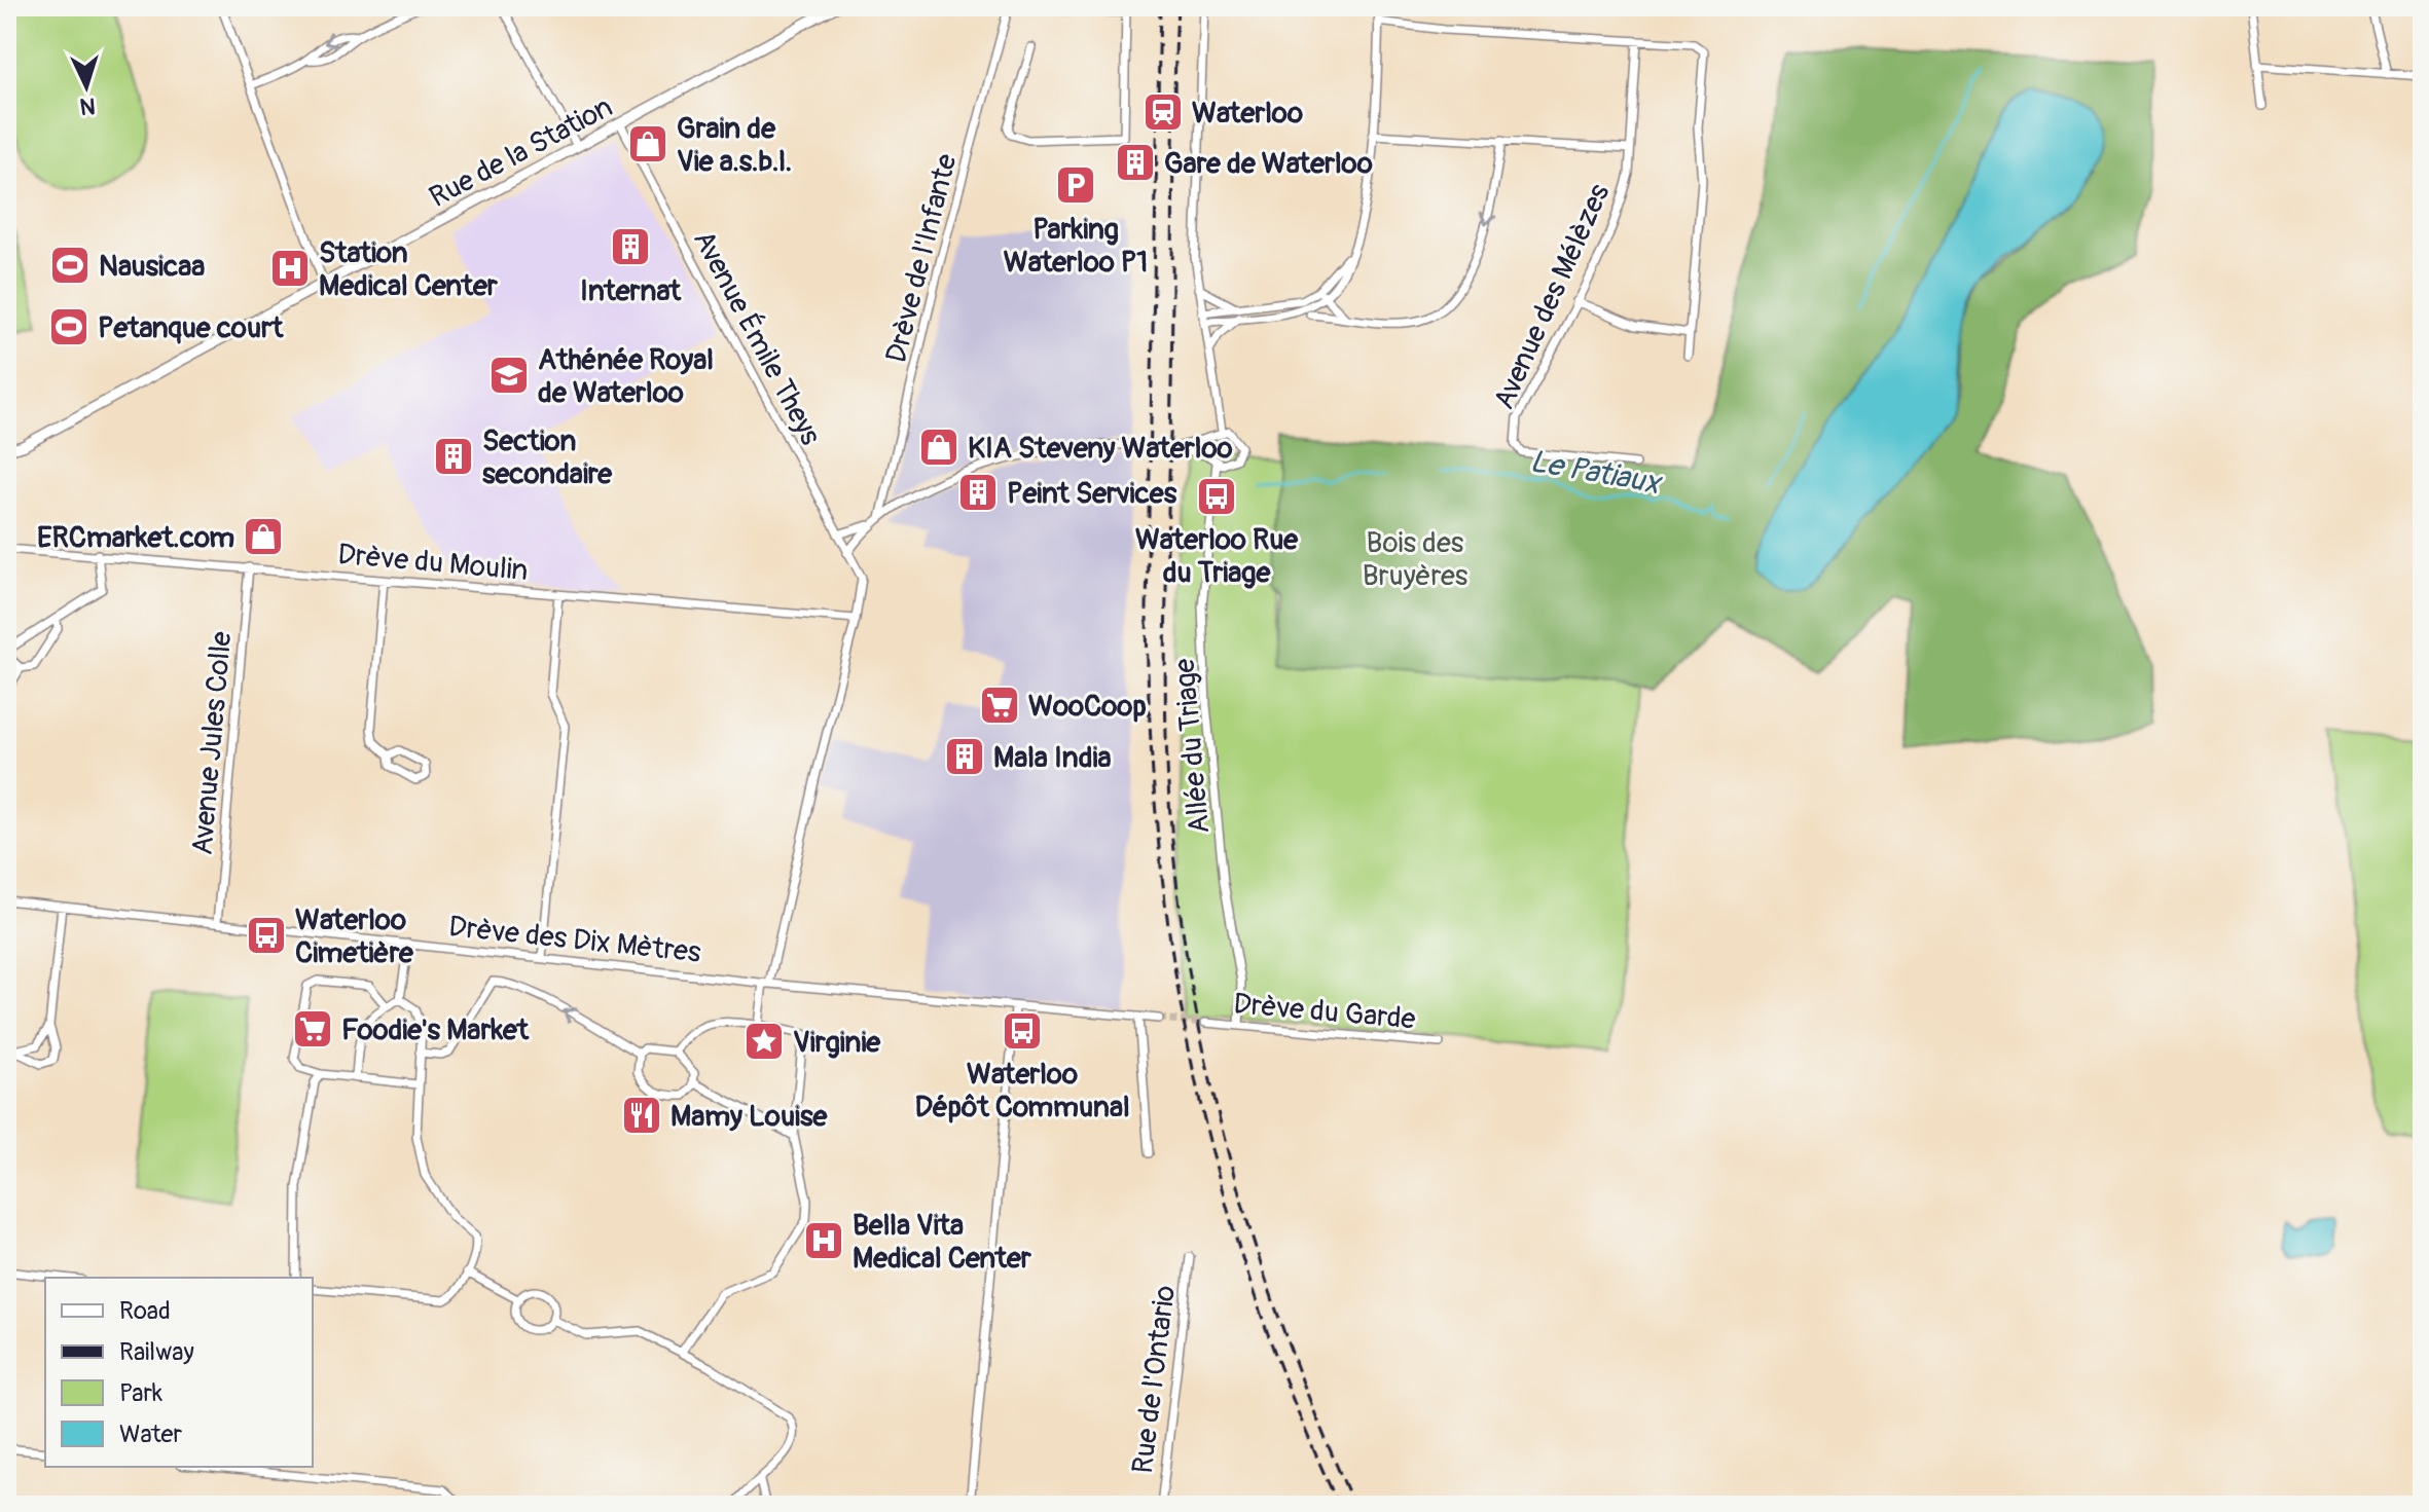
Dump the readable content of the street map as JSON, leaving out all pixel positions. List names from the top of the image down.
{
  "streets": {
    "street": [
      "Rue de la Station",
      "Drève de l'Infante",
      "Avenue des Mélèzes",
      "Avenue Émile Theys",
      "Drève du Moulin",
      "Avenue Jules Colle",
      "Allée du Triage",
      "Drève des Dix Mètres",
      "Drève du Garde",
      "Rue de l'Ontario"
    ]
  },
  "crossings": [
    ["Rue de la Station", "Avenue Émile Theys"],
    ["Drève de l'Infante", "Avenue Émile Theys"],
    ["Avenue Émile Theys", "Drève du Moulin"],
    ["Drève du Moulin", "Avenue Jules Colle"],
    ["Avenue Jules Colle", "Drève des Dix Mètres"],
    ["Allée du Triage", "Drève du Garde"]
  ],
  "water": ["Le Patiaux"],
  "parks": ["Bois des Bruyères"],
  "places": {
    "station": ["Waterloo"],
    "shop": ["Grain de Vie a.s.b.l.", "KIA Steveny Waterloo", "ERCmarket.com"],
    "building": [
      "Gare de Waterloo",
      "Internat",
      "Section secondaire",
      "Peint Services",
      "Mala India"
    ],
    "parking": ["Parking Waterloo P1"],
    "sports": ["Nausicaa", "Petanque court"],
    "hospital": ["Station Medical Center", "Bella Vita Medical Center"],
    "school or university": ["Athénée Royal de Waterloo"],
    "bus stop": ["Waterloo Rue du Triage", "Waterloo Cimetière", "Waterloo Dépôt Communal"],
    "supermarket": ["WooCoop", "Foodie's Market"],
    "place": ["Virginie"],
    "restaurant": ["Mamy Louise"]
  },
  "legend": [
    "Road",
    "Railway",
    "Park",
    "Water"
  ],
  "north": "bottom"
}
